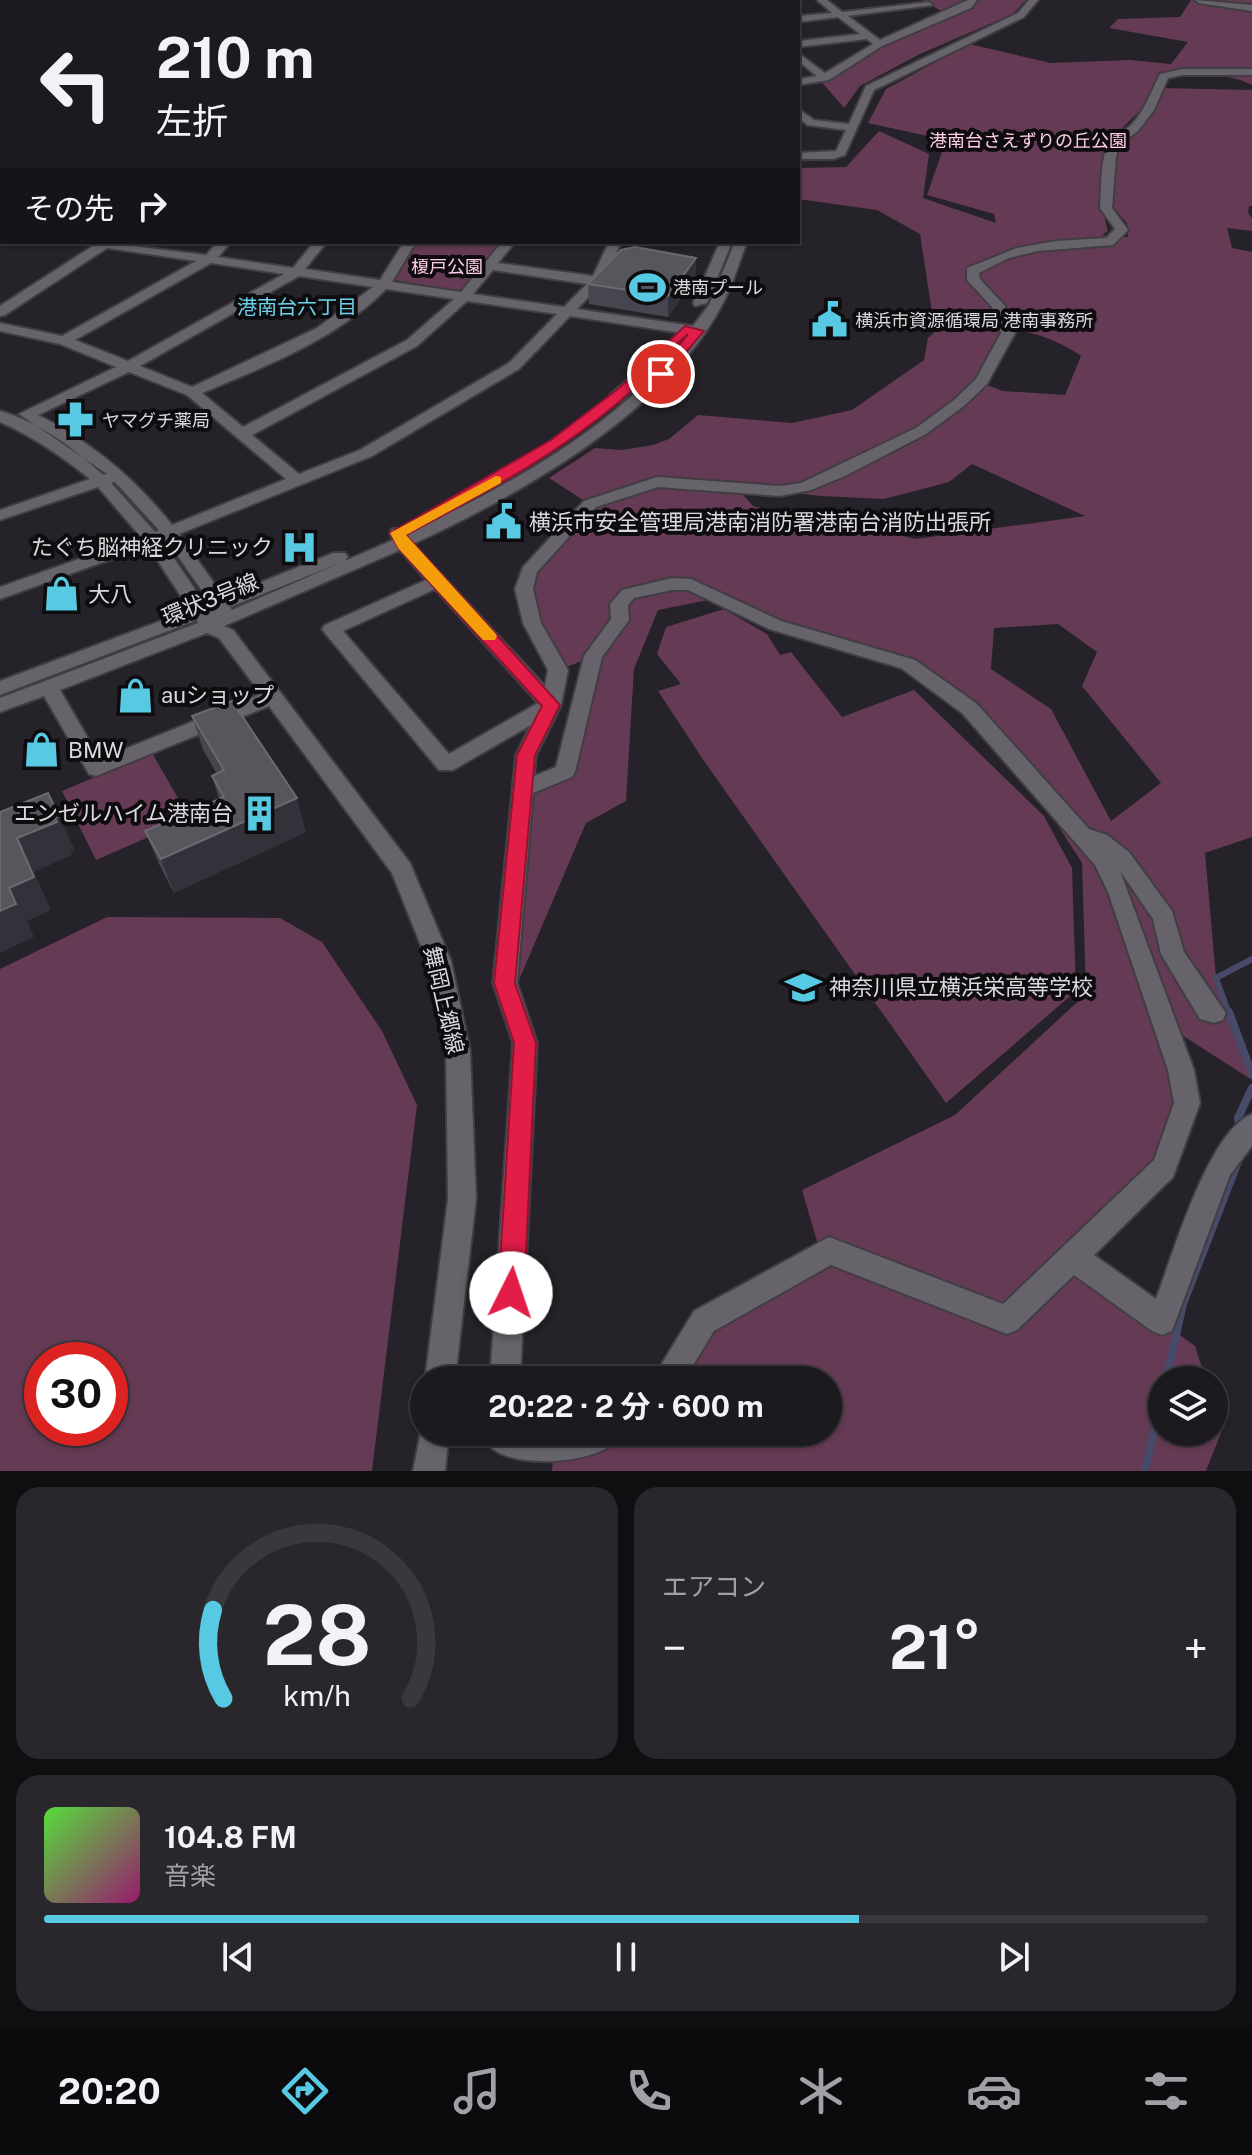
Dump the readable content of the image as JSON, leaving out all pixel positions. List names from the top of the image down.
{
  "streets": {
    "street": ["環状3号線", "舞岡上郷線"]
  },
  "crossings": [
    ["環状3号線", "舞岡上郷線"]
  ],
  "districts": ["港南台六丁目"],
  "parks": ["港南台さえずりの丘公園", "榎戸公園"],
  "places": {
    "sports": ["港南プール"],
    "public building": ["横浜市資源循環局 港南事務所", "横浜市安全管理局港南消防署港南台消防出張所"],
    "pharmacy": ["ヤマグチ薬局"],
    "hospital": ["たぐち脳神経クリニック"],
    "shop": ["大八", "auショップ", "BMW"],
    "building": ["エンゼルハイム港南台"],
    "school or university": ["神奈川県立横浜栄高等学校"]
  },
  "page": {
    "turn": ["210 m", "左折"],
    "then": "その先",
    "limit": "30",
    "trip": "20:22 · 2 分 · 600 m",
    "tile": "エアコン",
    "heat": ["−", "21°", "+"],
    "song": ["104.8 FM", "音楽"],
    "tabs": "20:20",
    "gauge": ["28", "km/h"]
  }
}
